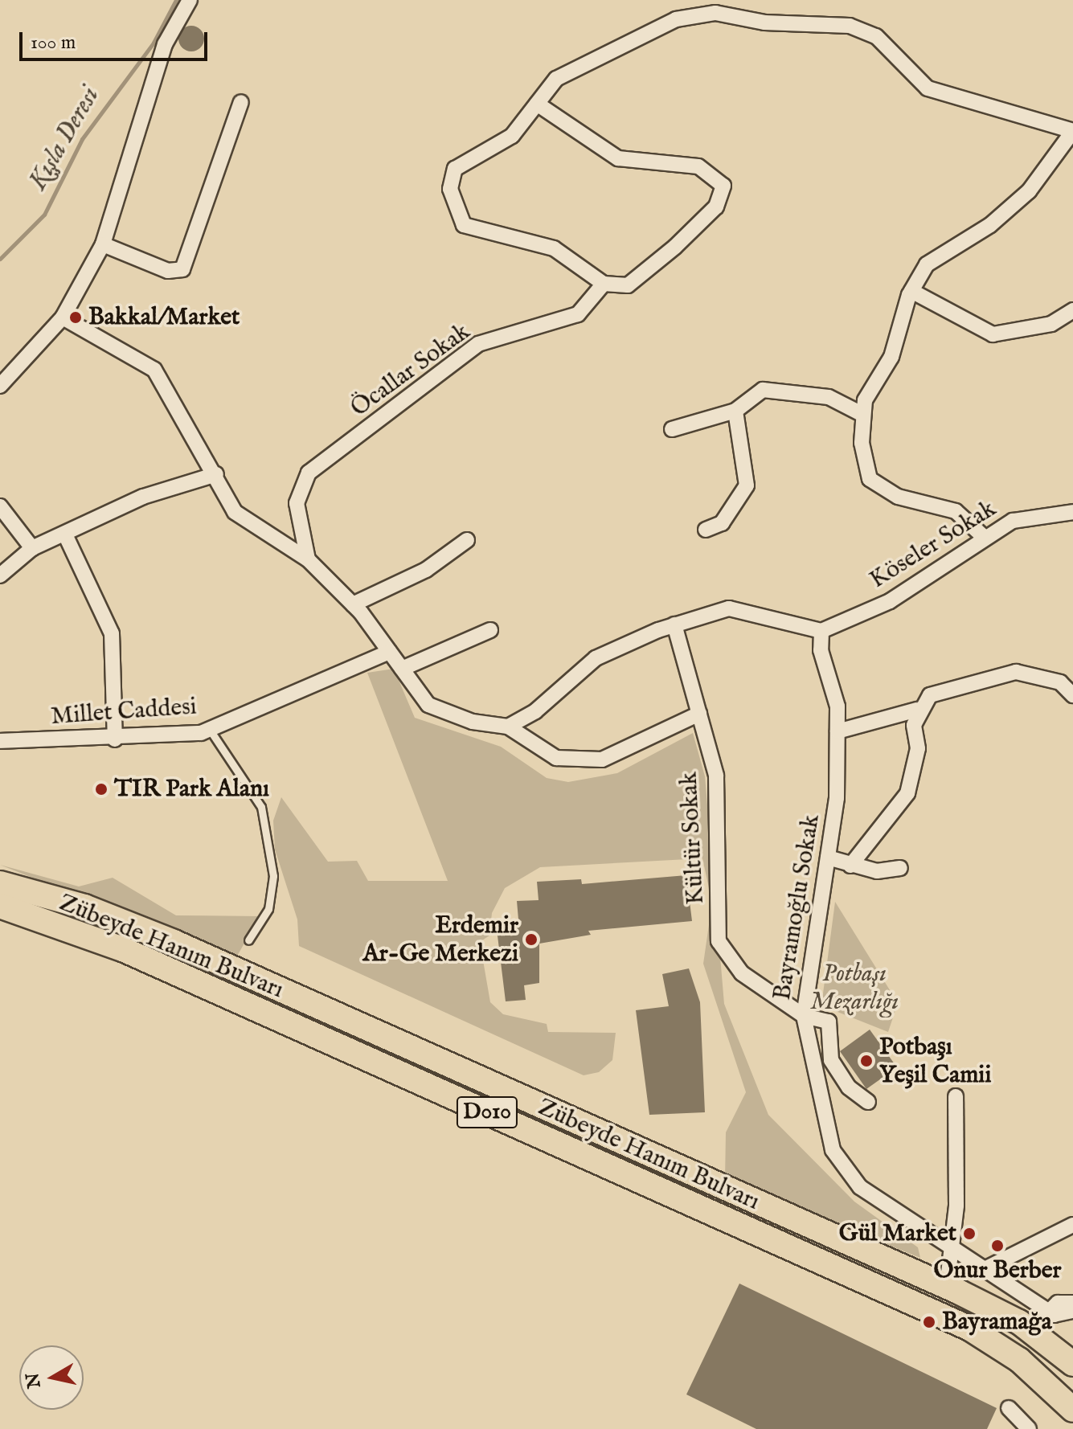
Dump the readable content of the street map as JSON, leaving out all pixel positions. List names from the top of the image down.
{
  "streets": {
    "highway": ["Zübeyde Hanım Bulvarı", "D010"],
    "street": [
      "Öcallar Sokak",
      "Köseler Sokak",
      "Millet Caddesi",
      "Kültür Sokak",
      "Bayramoğlu Sokak"
    ]
  },
  "crossings": [
    ["Köseler Sokak", "Bayramoğlu Sokak"],
    ["Kültür Sokak", "Bayramoğlu Sokak"]
  ],
  "water": ["Kışla Deresi"],
  "parks": ["Potbaşı Mezarlığı"],
  "places": [
    "Bakkal/Market",
    "TIR Park Alanı",
    "Erdemir Ar-Ge Merkezi",
    "Potbaşı Yeşil Camii",
    "Gül Market",
    "Onur Berber",
    "Bayramağa"
  ],
  "scale_bar": "100 m",
  "north": "left"
}
